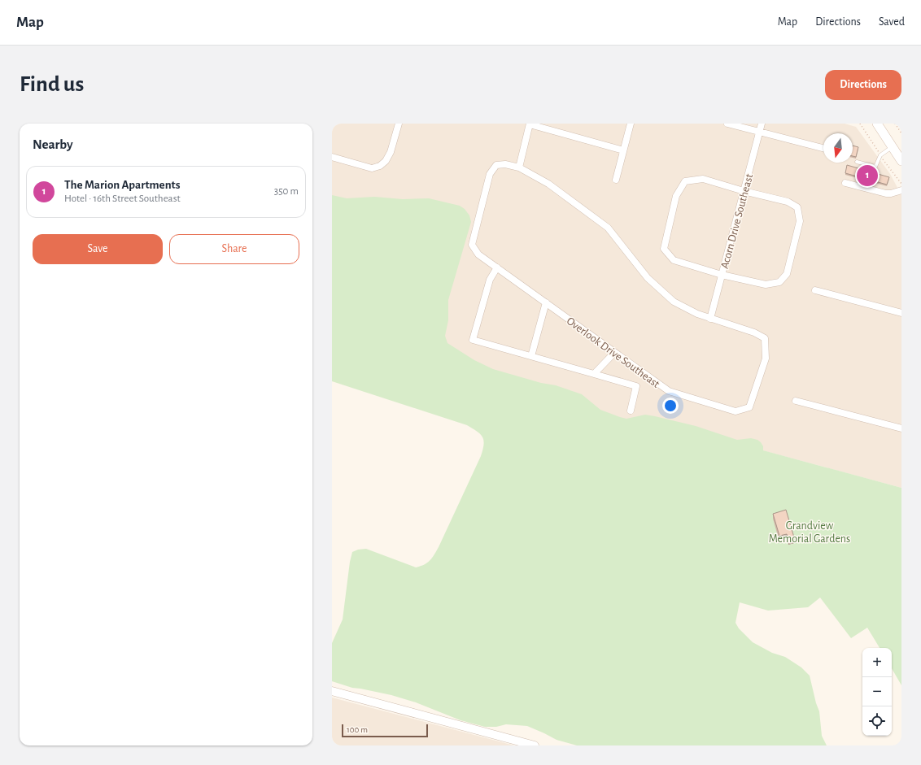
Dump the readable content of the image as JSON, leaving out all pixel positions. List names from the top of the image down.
{
  "streets": {
    "street": ["Acorn Drive Southeast", "Overlook Drive Southeast"]
  },
  "crossings": [
    ["Acorn Drive Southeast", "Overlook Drive Southeast"]
  ],
  "parks": ["Grandview Memorial Gardens"],
  "scale_bar": "100 m",
  "north": "bottom",
  "page": {
    "header": "Map",
    "nav": ["Map", "Directions", "Saved"],
    "buttons": [
      "Directions",
      ["Save", "Share"]
    ],
    "title": "Find us",
    "heading": "Nearby",
    "pins": "1",
    "list": [
      {
        "mark": "1",
        "name": "The Marion Apartments",
        "note": "Hotel · 16th Street Southeast",
        "value": "350 m"
      }
    ],
    "map_buttons": ["+", "−"],
    "scale": "100 m"
  }
}
